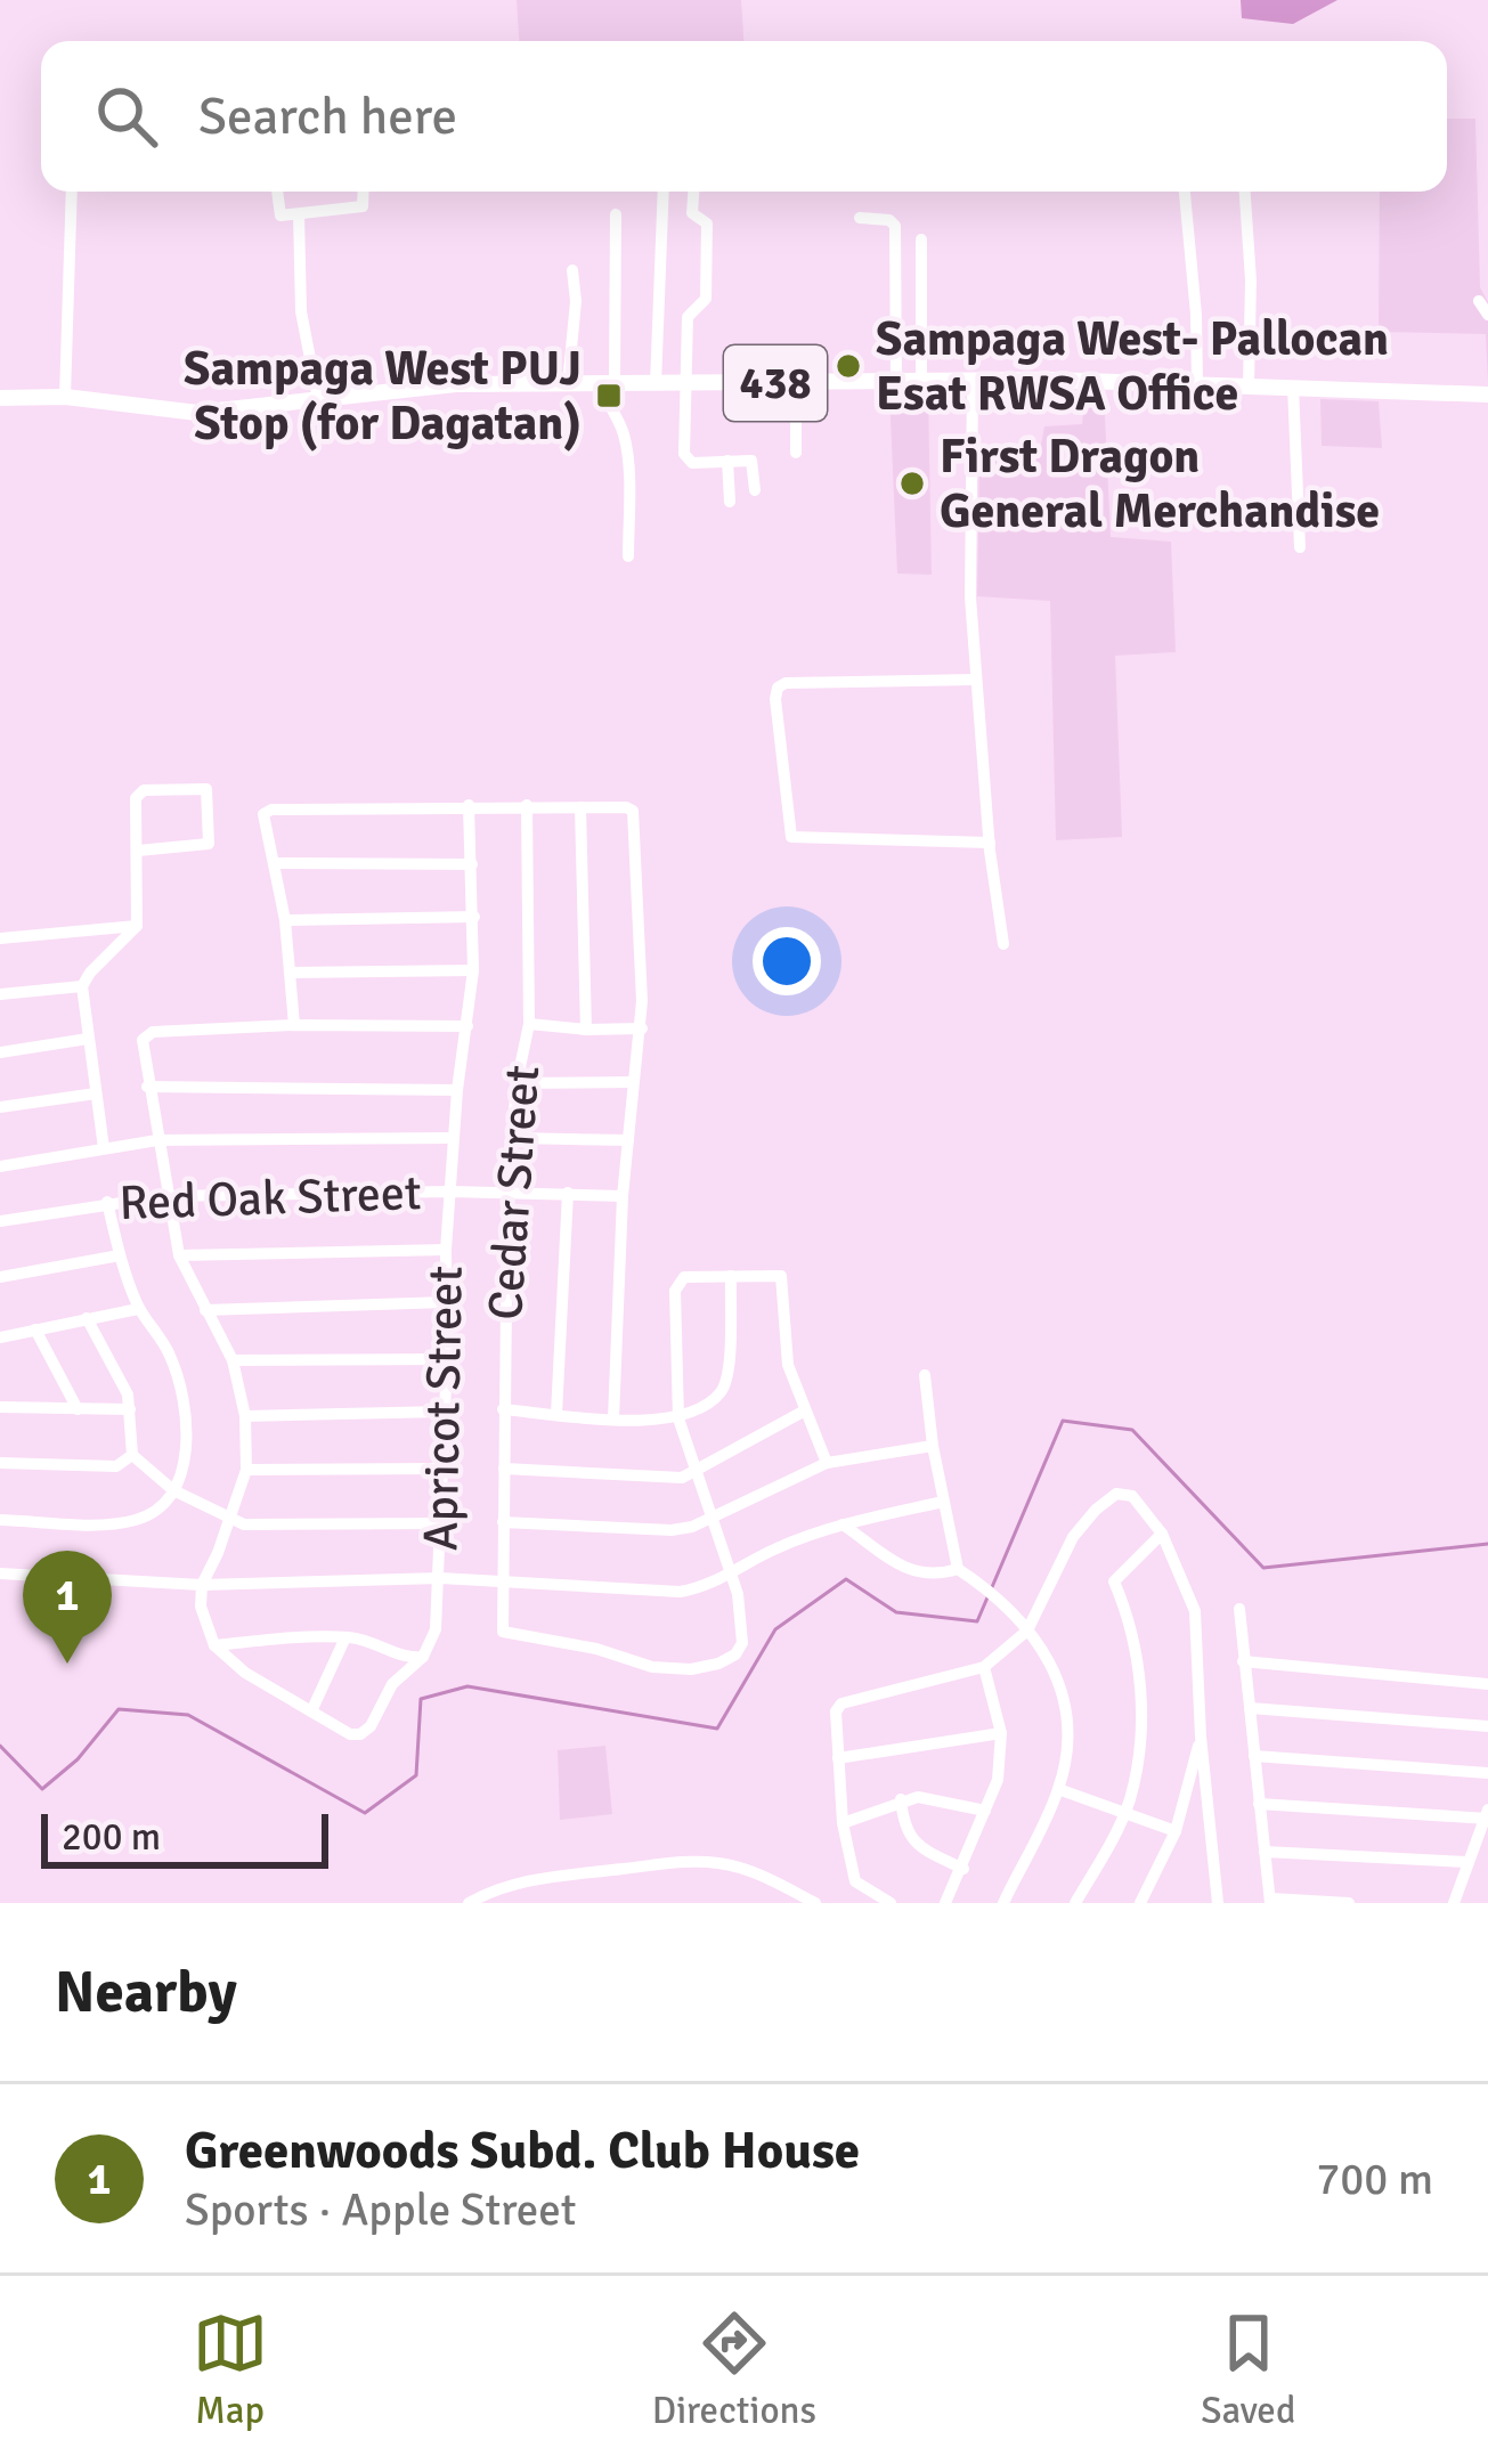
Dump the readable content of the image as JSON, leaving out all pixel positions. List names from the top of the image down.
{
  "streets": {
    "main road": ["438"],
    "street": ["Cedar Street", "Red Oak Street", "Apricot Street"]
  },
  "crossings": [
    ["Cedar Street", "Red Oak Street"],
    ["Red Oak Street", "Apricot Street"]
  ],
  "places": {
    "other": ["Sampaga West- Pallocan Esat RWSA Office", "First Dragon General Merchandise"],
    "transit": ["Sampaga West PUJ Stop (for Dagatan)"]
  },
  "scale_bar": "200 m",
  "page": {
    "search": "Search here",
    "pins": "1",
    "scale": "200 m",
    "heading": "Nearby",
    "list": [
      {
        "mark": "1",
        "name": "Greenwoods Subd. Club House",
        "note": "Sports · Apple Street",
        "value": "700 m"
      }
    ],
    "nav": ["Map", "Directions", "Saved"]
  }
}
